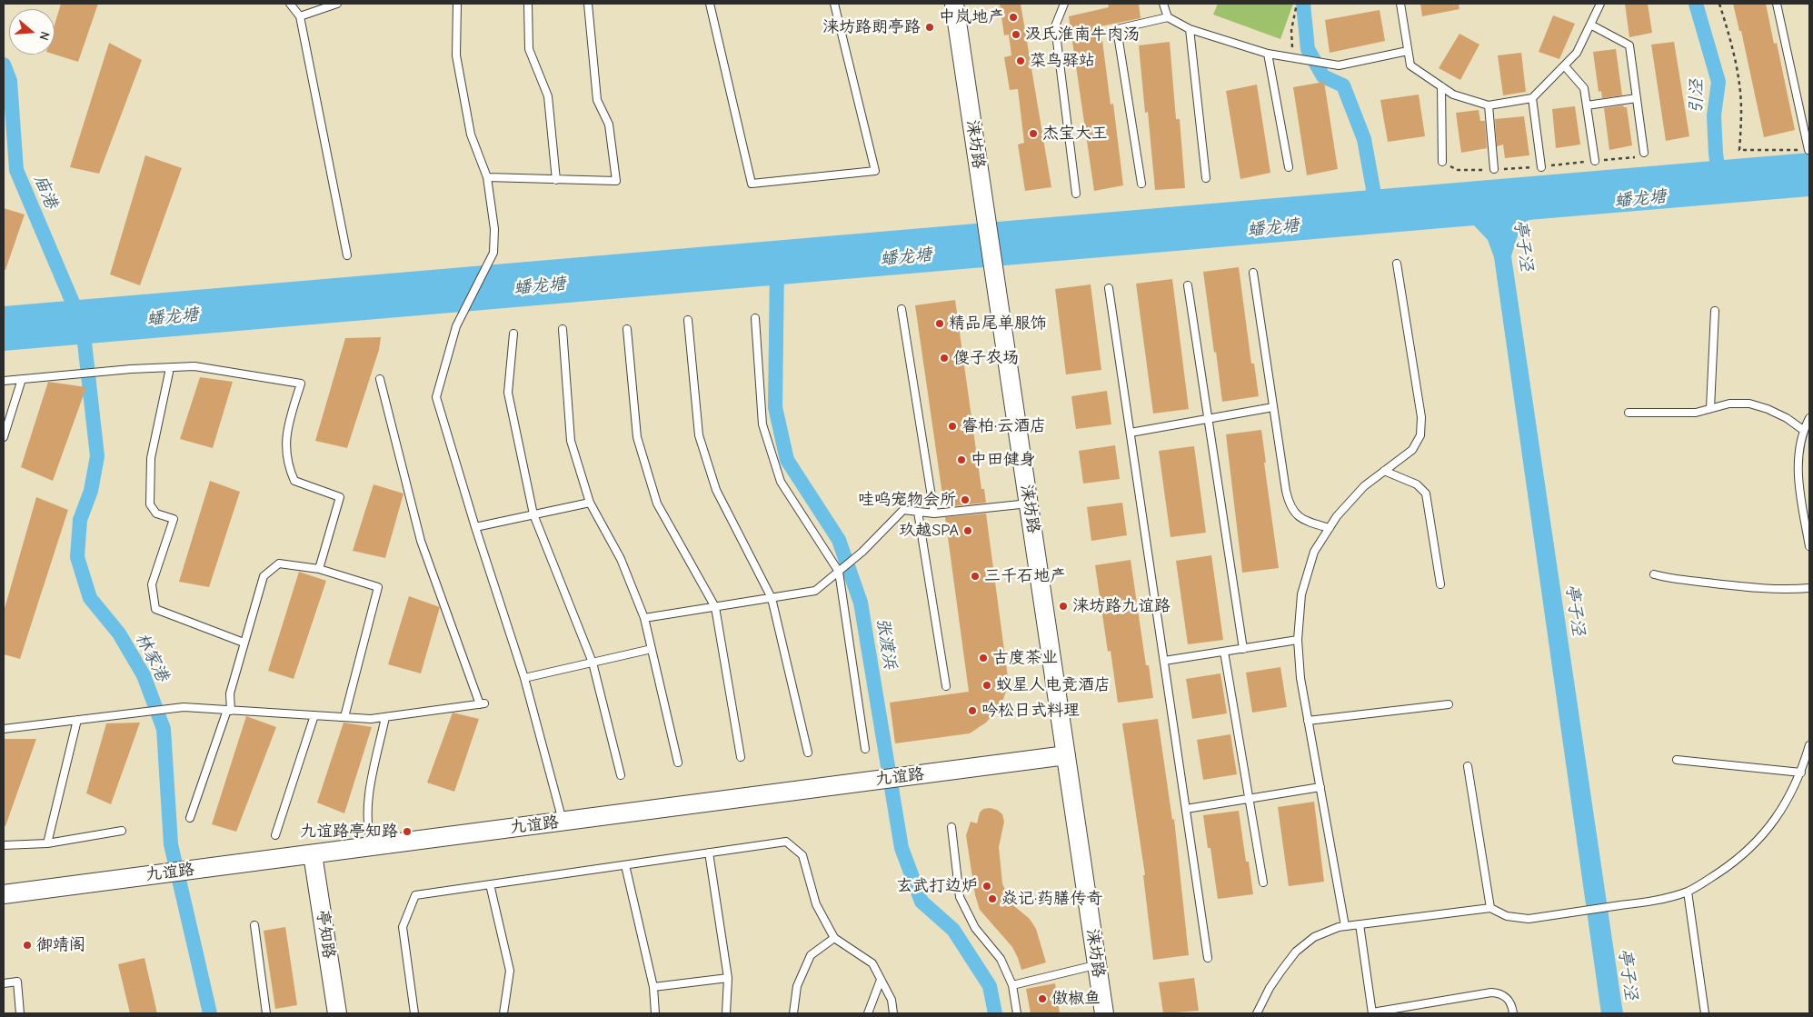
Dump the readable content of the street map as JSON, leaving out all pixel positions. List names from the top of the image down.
{
  "streets": {
    "street": ["涞坊路", "九谊路", "亭知路"]
  },
  "crossings": [
    ["涞坊路", "九谊路"],
    ["九谊路", "亭知路"]
  ],
  "water": [
    "引泾",
    "庙港",
    "蟠龙塘",
    "亭子泾",
    "张渡浜",
    "林家港"
  ],
  "places": [
    "中岚地产",
    "涞坊路朗亭路",
    "汲氏淮南牛肉汤",
    "菜鸟驿站",
    "杰宝大王",
    "精品尾单服饰",
    "傻子农场",
    "睿柏·云酒店",
    "中田健身",
    "哇呜宠物会所",
    "玖越SPA",
    "三千石地产",
    "涞坊路九谊路",
    "古度茶业",
    "蚁星人电竞酒店",
    "吟松日式料理",
    "九谊路亭知路",
    "玄武打边炉",
    "焱记·药膳传奇",
    "御靖阁",
    "傲椒鱼"
  ],
  "north": "right"
}
